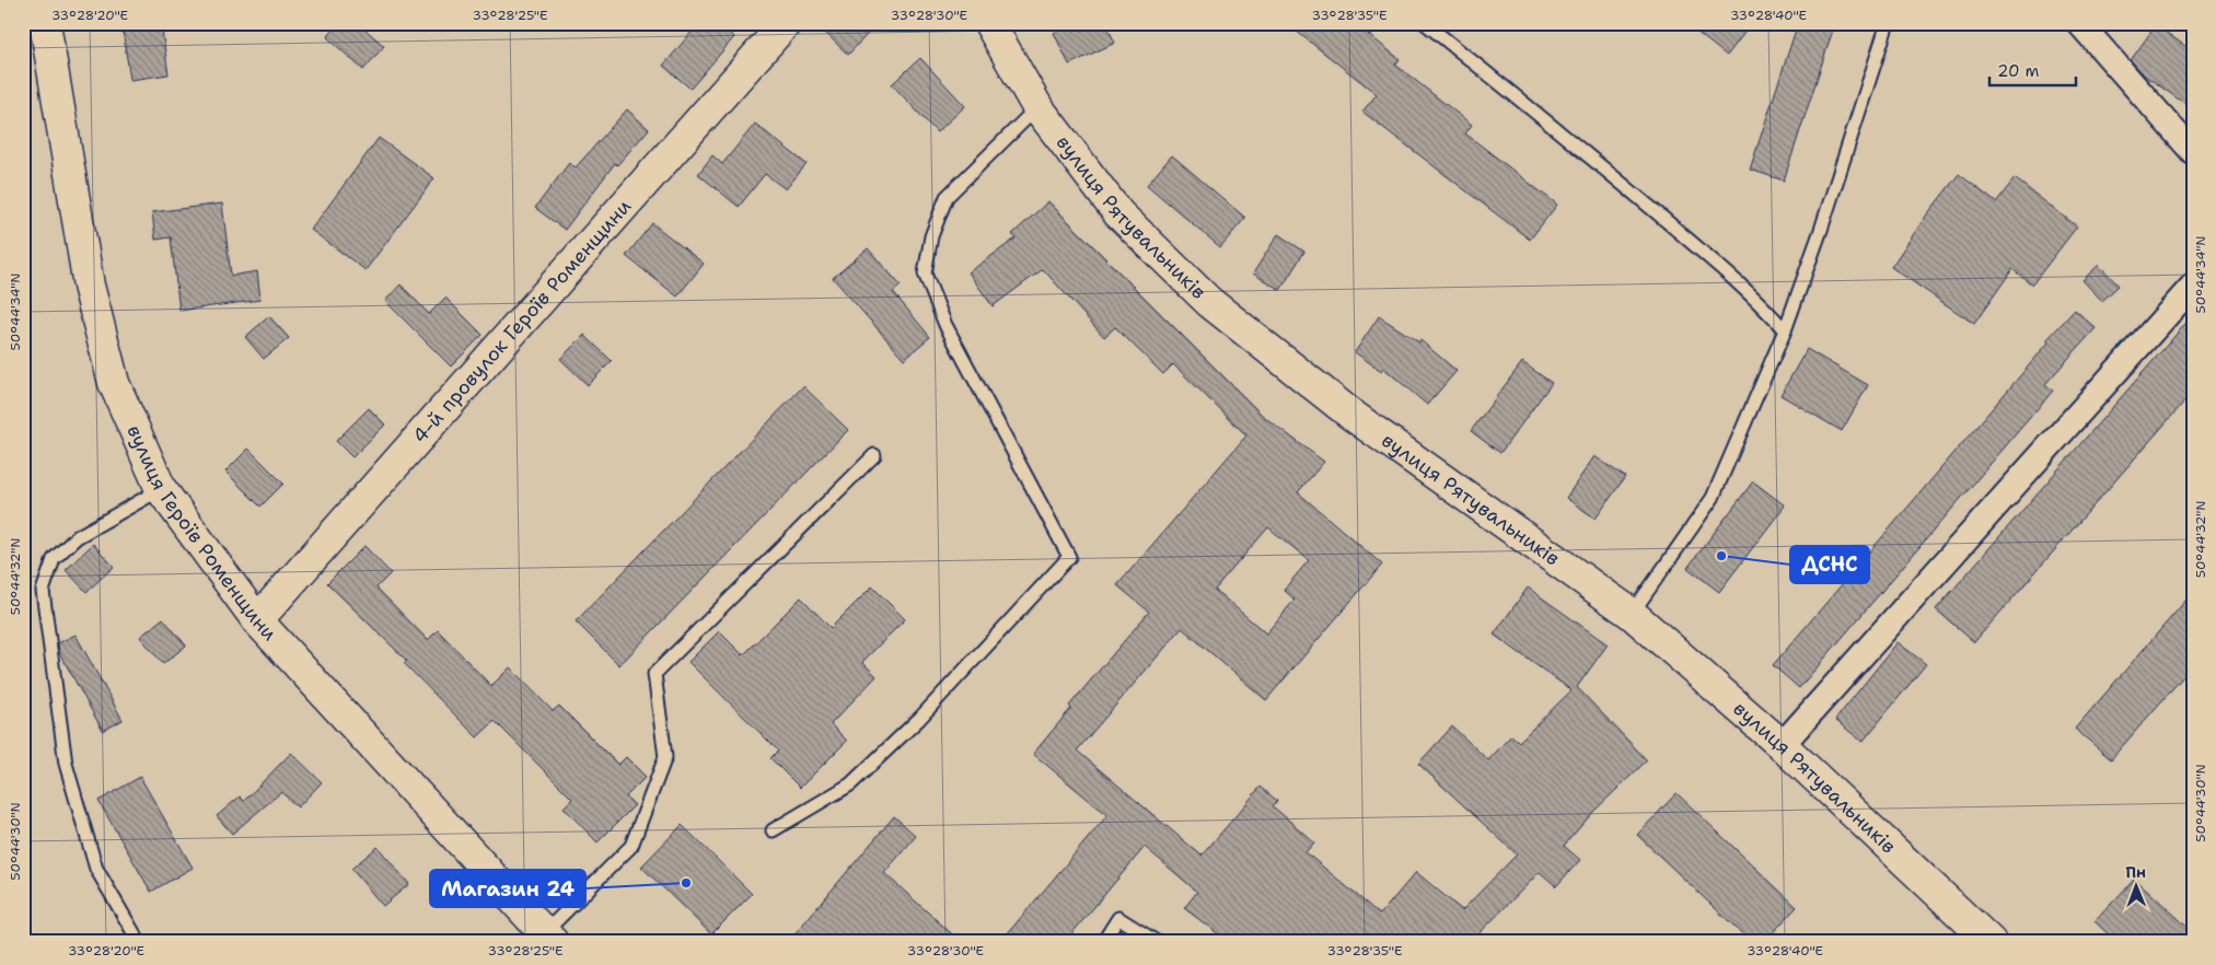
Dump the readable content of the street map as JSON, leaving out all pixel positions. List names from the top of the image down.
{
  "streets": {
    "street": ["вулиця Рятувальників", "4-й провулок Героїв Роменщини", "вулиця Героїв Роменщини"]
  },
  "crossings": [
    ["4-й провулок Героїв Роменщини", "вулиця Героїв Роменщини"]
  ],
  "places": ["ДСНС", "Магазин 24"],
  "scale_bar": "20 m",
  "north": "top",
  "coordinates": [
    "33°28'20\"E",
    "33°28'25\"E",
    "33°28'30\"E",
    "33°28'35\"E",
    "33°28'40\"E",
    "50°44'34\"N",
    "50°44'32\"N",
    "50°44'30\"N"
  ]
}
